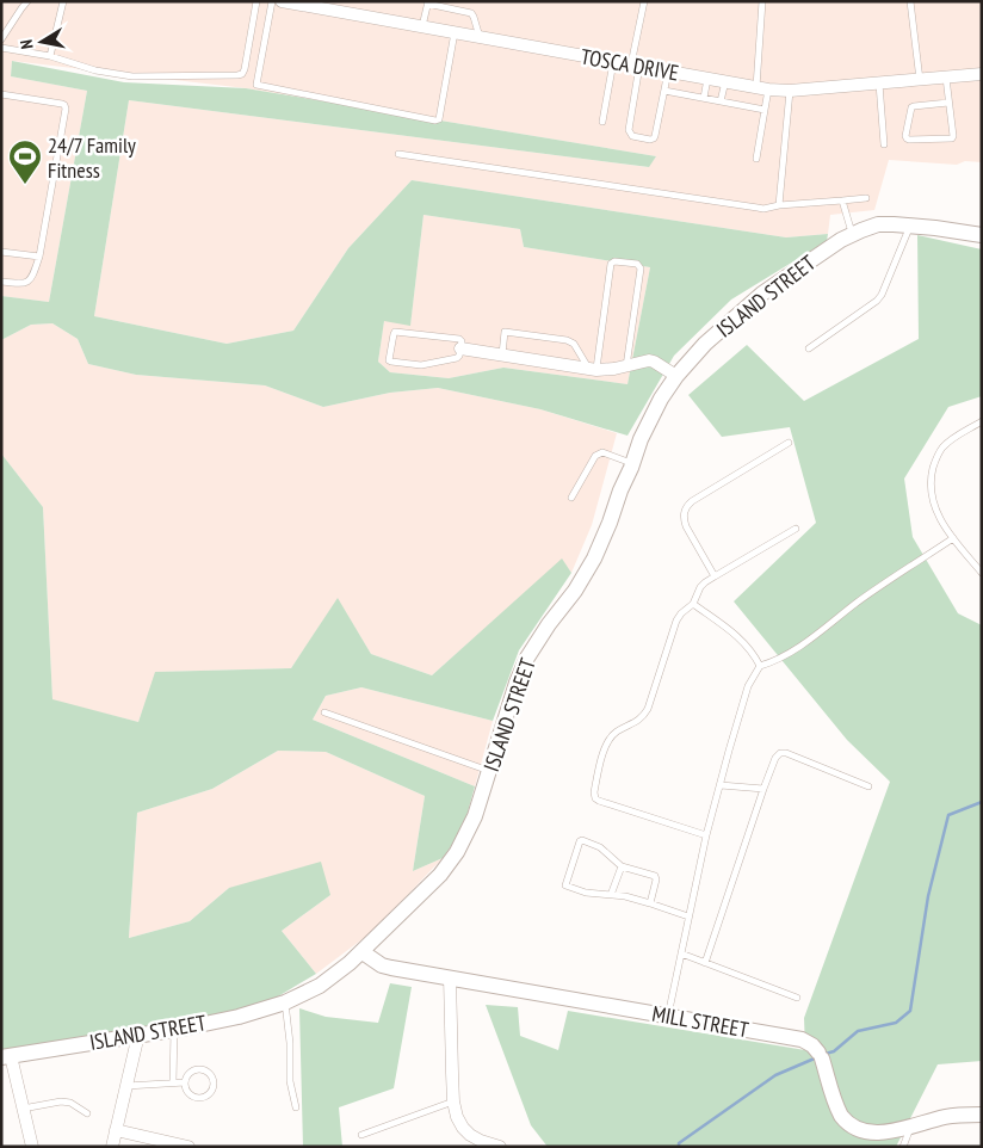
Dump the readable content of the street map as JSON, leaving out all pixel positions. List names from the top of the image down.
{
  "streets": {
    "street": ["TOSCA DRIVE", "ISLAND STREET", "MILL STREET"]
  },
  "crossings": [
    ["ISLAND STREET", "MILL STREET"]
  ],
  "places": {
    "sports": ["24/7 Family Fitness"]
  },
  "north": "left"
}
